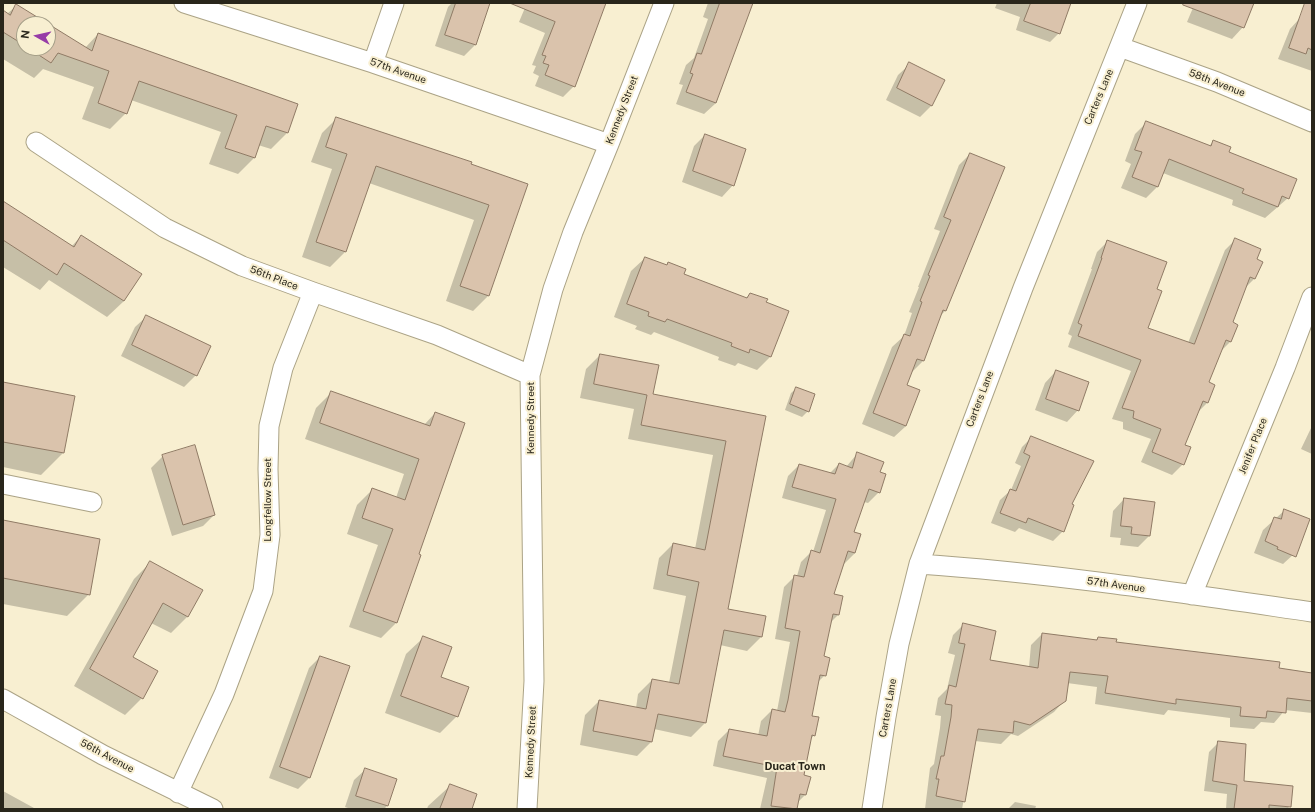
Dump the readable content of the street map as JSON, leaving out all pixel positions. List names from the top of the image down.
{
  "streets": {
    "street": [
      "57th Avenue",
      "58th Avenue",
      "Carters Lane",
      "Kennedy Street",
      "56th Place",
      "Jenifer Place",
      "Longfellow Street",
      "56th Avenue"
    ]
  },
  "crossings": [
    ["57th Avenue", "Carters Lane"],
    ["57th Avenue", "Kennedy Street"],
    ["57th Avenue", "Jenifer Place"],
    ["58th Avenue", "Carters Lane"],
    ["Kennedy Street", "56th Place"],
    ["56th Place", "Longfellow Street"],
    ["Longfellow Street", "56th Avenue"]
  ],
  "districts": ["Ducat Town"],
  "north": "left"
}
